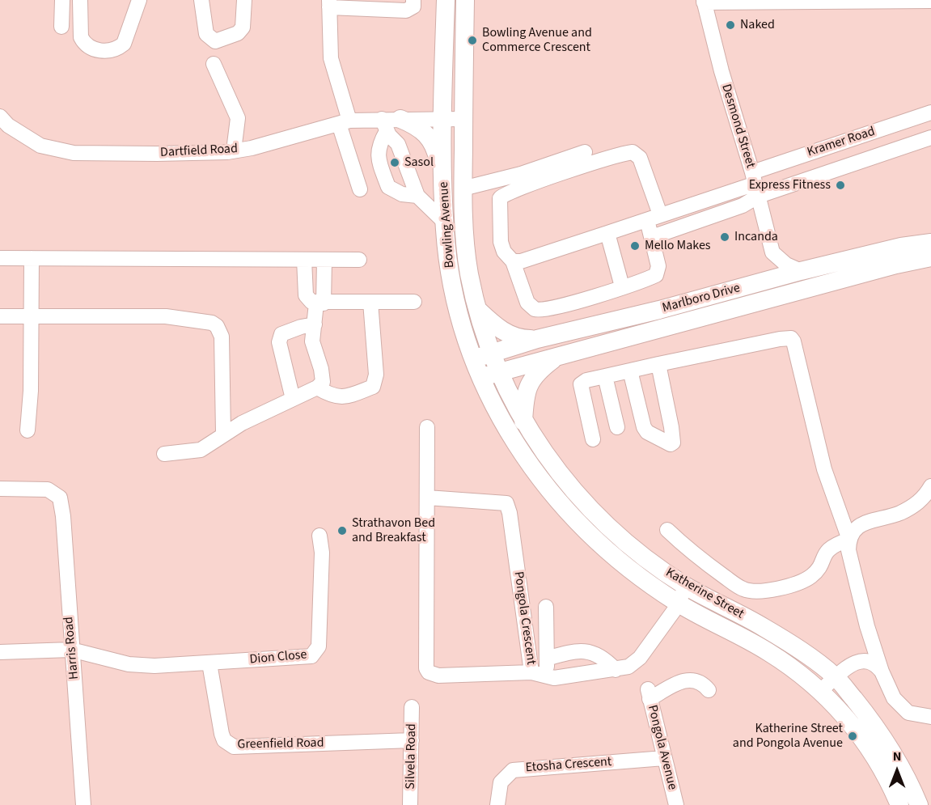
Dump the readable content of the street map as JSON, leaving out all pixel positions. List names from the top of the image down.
{
  "streets": {
    "main road": ["Bowling Avenue", "Marlboro Drive", "Katherine Street"],
    "street": [
      "Desmond Street",
      "Kramer Road",
      "Dartfield Road",
      "Pongola Crescent",
      "Harris Road",
      "Dion Close",
      "Greenfield Road",
      "Pongola Avenue",
      "Silvela Road",
      "Etosha Crescent"
    ]
  },
  "crossings": [
    ["Desmond Street", "Kramer Road"],
    ["Dartfield Road", "Bowling Avenue"],
    ["Bowling Avenue", "Marlboro Drive"],
    ["Bowling Avenue", "Katherine Street"],
    ["Marlboro Drive", "Katherine Street"],
    ["Katherine Street", "Pongola Crescent"],
    ["Dion Close", "Greenfield Road"],
    ["Greenfield Road", "Silvela Road"],
    ["Pongola Avenue", "Etosha Crescent"]
  ],
  "places": [
    "Naked",
    "Bowling Avenue and Commerce Crescent",
    "Sasol",
    "Express Fitness",
    "Incanda",
    "Mello Makes",
    "Strathavon Bed and Breakfast",
    "Katherine Street and Pongola Avenue"
  ],
  "north": "top"
}
